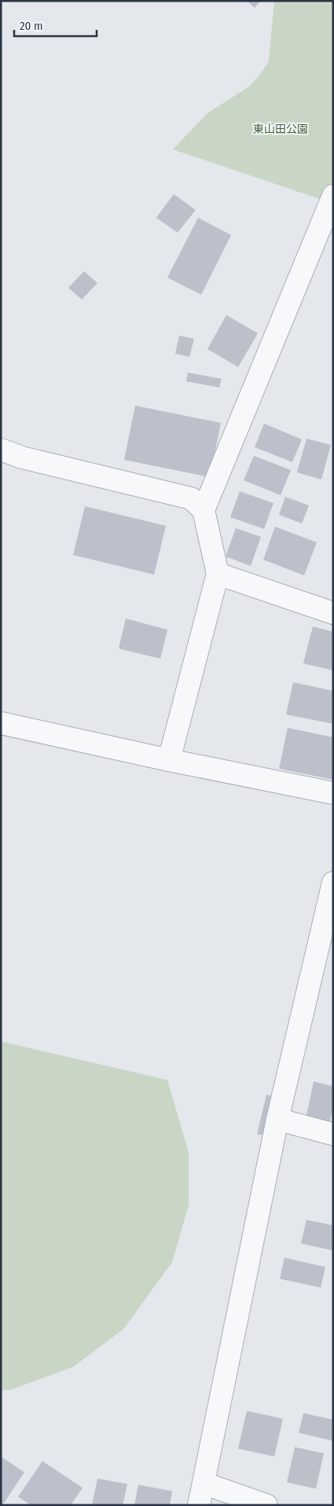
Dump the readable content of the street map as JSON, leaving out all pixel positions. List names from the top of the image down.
{
  "parks": ["東山田公園"],
  "scale_bar": "20 m"
}
